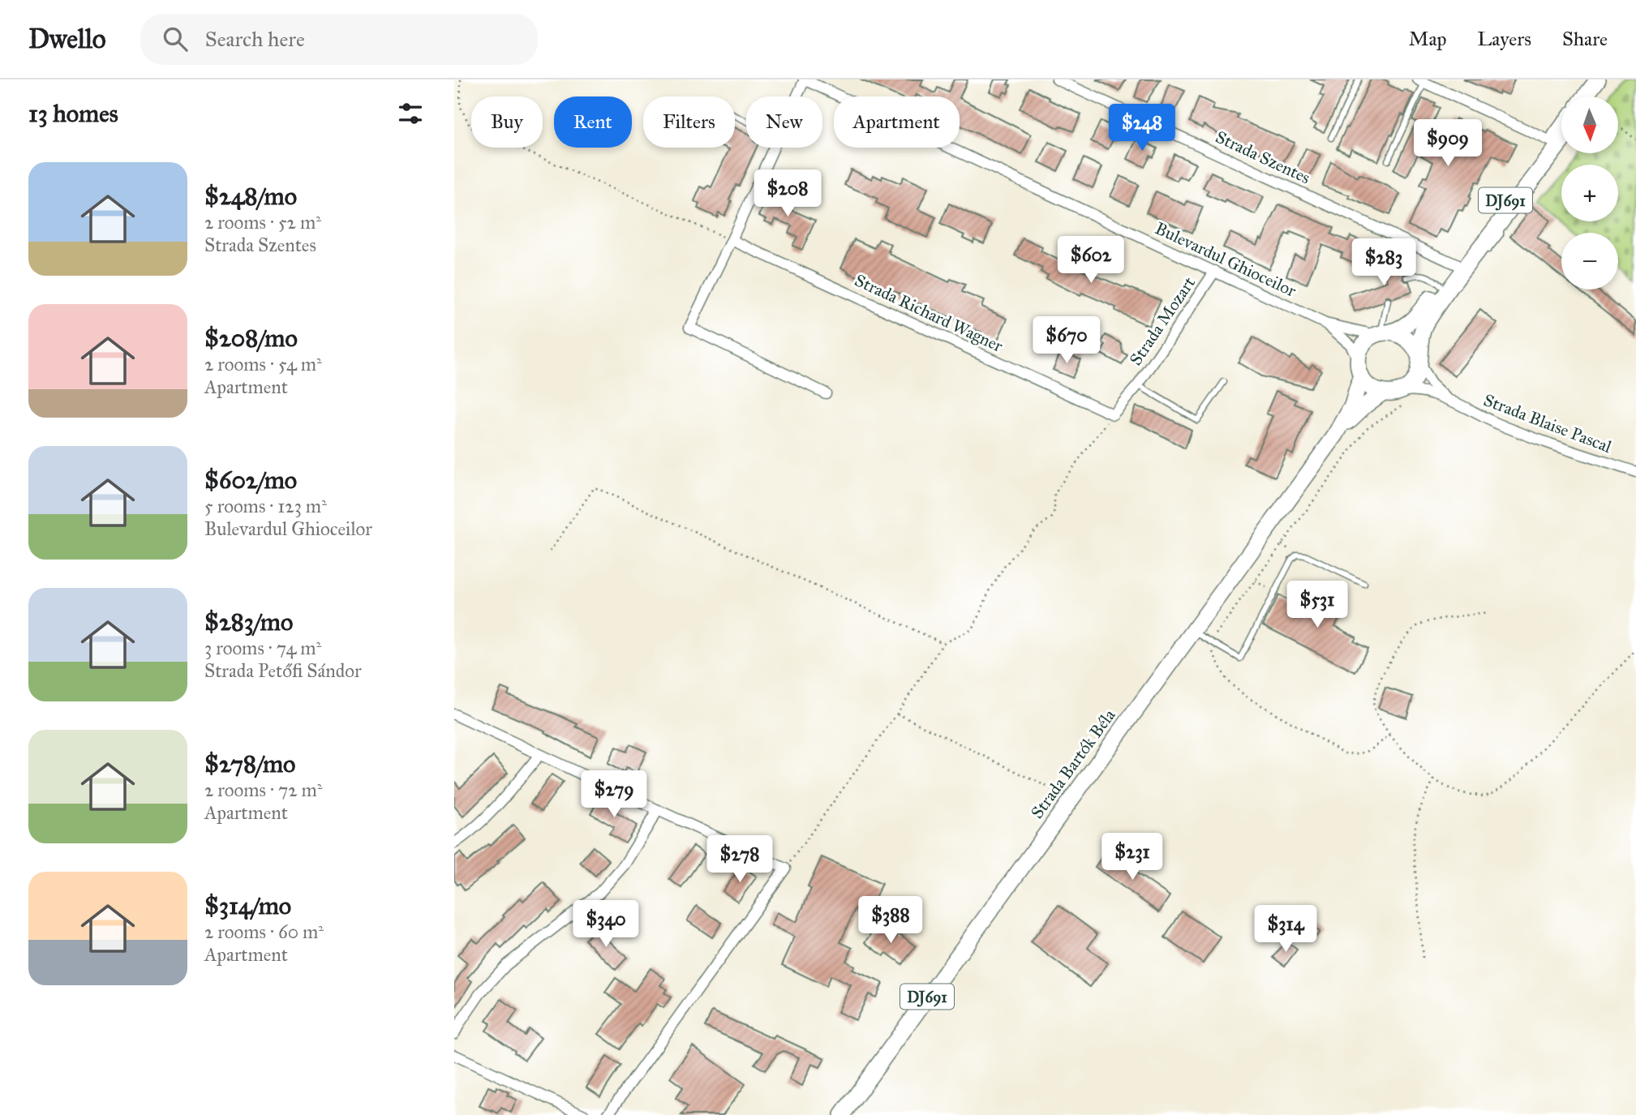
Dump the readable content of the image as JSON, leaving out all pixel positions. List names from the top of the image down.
{
  "streets": {
    "main road": ["DJ691", "Strada Bartók Béla"],
    "street": [
      "Strada Szentes",
      "Bulevardul Ghioceilor",
      "Strada Richard Wagner",
      "Strada Mozart",
      "Strada Blaise Pascal"
    ]
  },
  "crossings": [
    ["Strada Szentes", "DJ691"],
    ["DJ691", "Bulevardul Ghioceilor"],
    ["DJ691", "Strada Blaise Pascal"],
    ["DJ691", "Strada Bartók Béla"],
    ["Bulevardul Ghioceilor", "Strada Mozart"],
    ["Bulevardul Ghioceilor", "Strada Blaise Pascal"],
    ["Bulevardul Ghioceilor", "Strada Bartók Béla"],
    ["Strada Richard Wagner", "Strada Mozart"],
    ["Strada Blaise Pascal", "Strada Bartók Béla"]
  ],
  "north": "bottom",
  "page": {
    "header": "Dwello",
    "search": "Search here",
    "nav": ["Map", "Layers", "Share"],
    "heading": "13 homes",
    "map_buttons": ["+", "−"],
    "chip": [
      "Buy",
      "Rent",
      "Filters",
      "New",
      "Apartment"
    ],
    "price": [
      "$248",
      "$909",
      "$208",
      "$602",
      "$283",
      "$670",
      "$531",
      "$279",
      "$231",
      "$278",
      "$388",
      "$340",
      "$314"
    ],
    "list": [
      {
        "name": "$248/mo",
        "note": "2 rooms · 52 m² · Strada Szentes"
      },
      {
        "name": "$208/mo",
        "note": "2 rooms · 54 m² · Apartment"
      },
      {
        "name": "$602/mo",
        "note": "5 rooms · 123 m² · Bulevardul Ghioceilor"
      },
      {
        "name": "$283/mo",
        "note": "3 rooms · 74 m² · Strada Petőfi Sándor"
      },
      {
        "name": "$278/mo",
        "note": "2 rooms · 72 m² · Apartment"
      },
      {
        "name": "$314/mo",
        "note": "2 rooms · 60 m² · Apartment"
      }
    ]
  }
}
